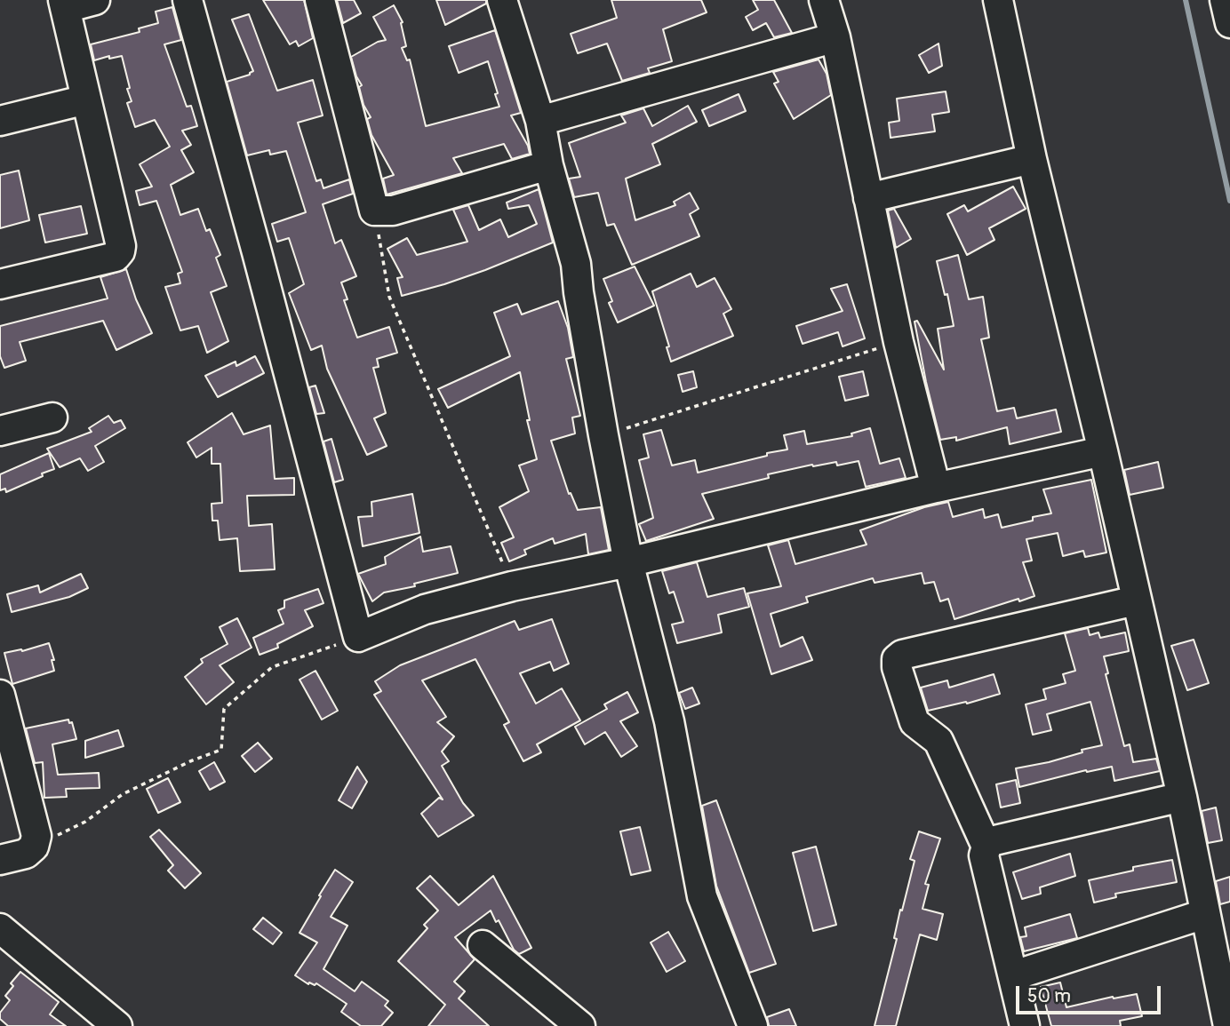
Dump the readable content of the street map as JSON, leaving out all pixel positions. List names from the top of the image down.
{
  "scale_bar": "50 m"
}
